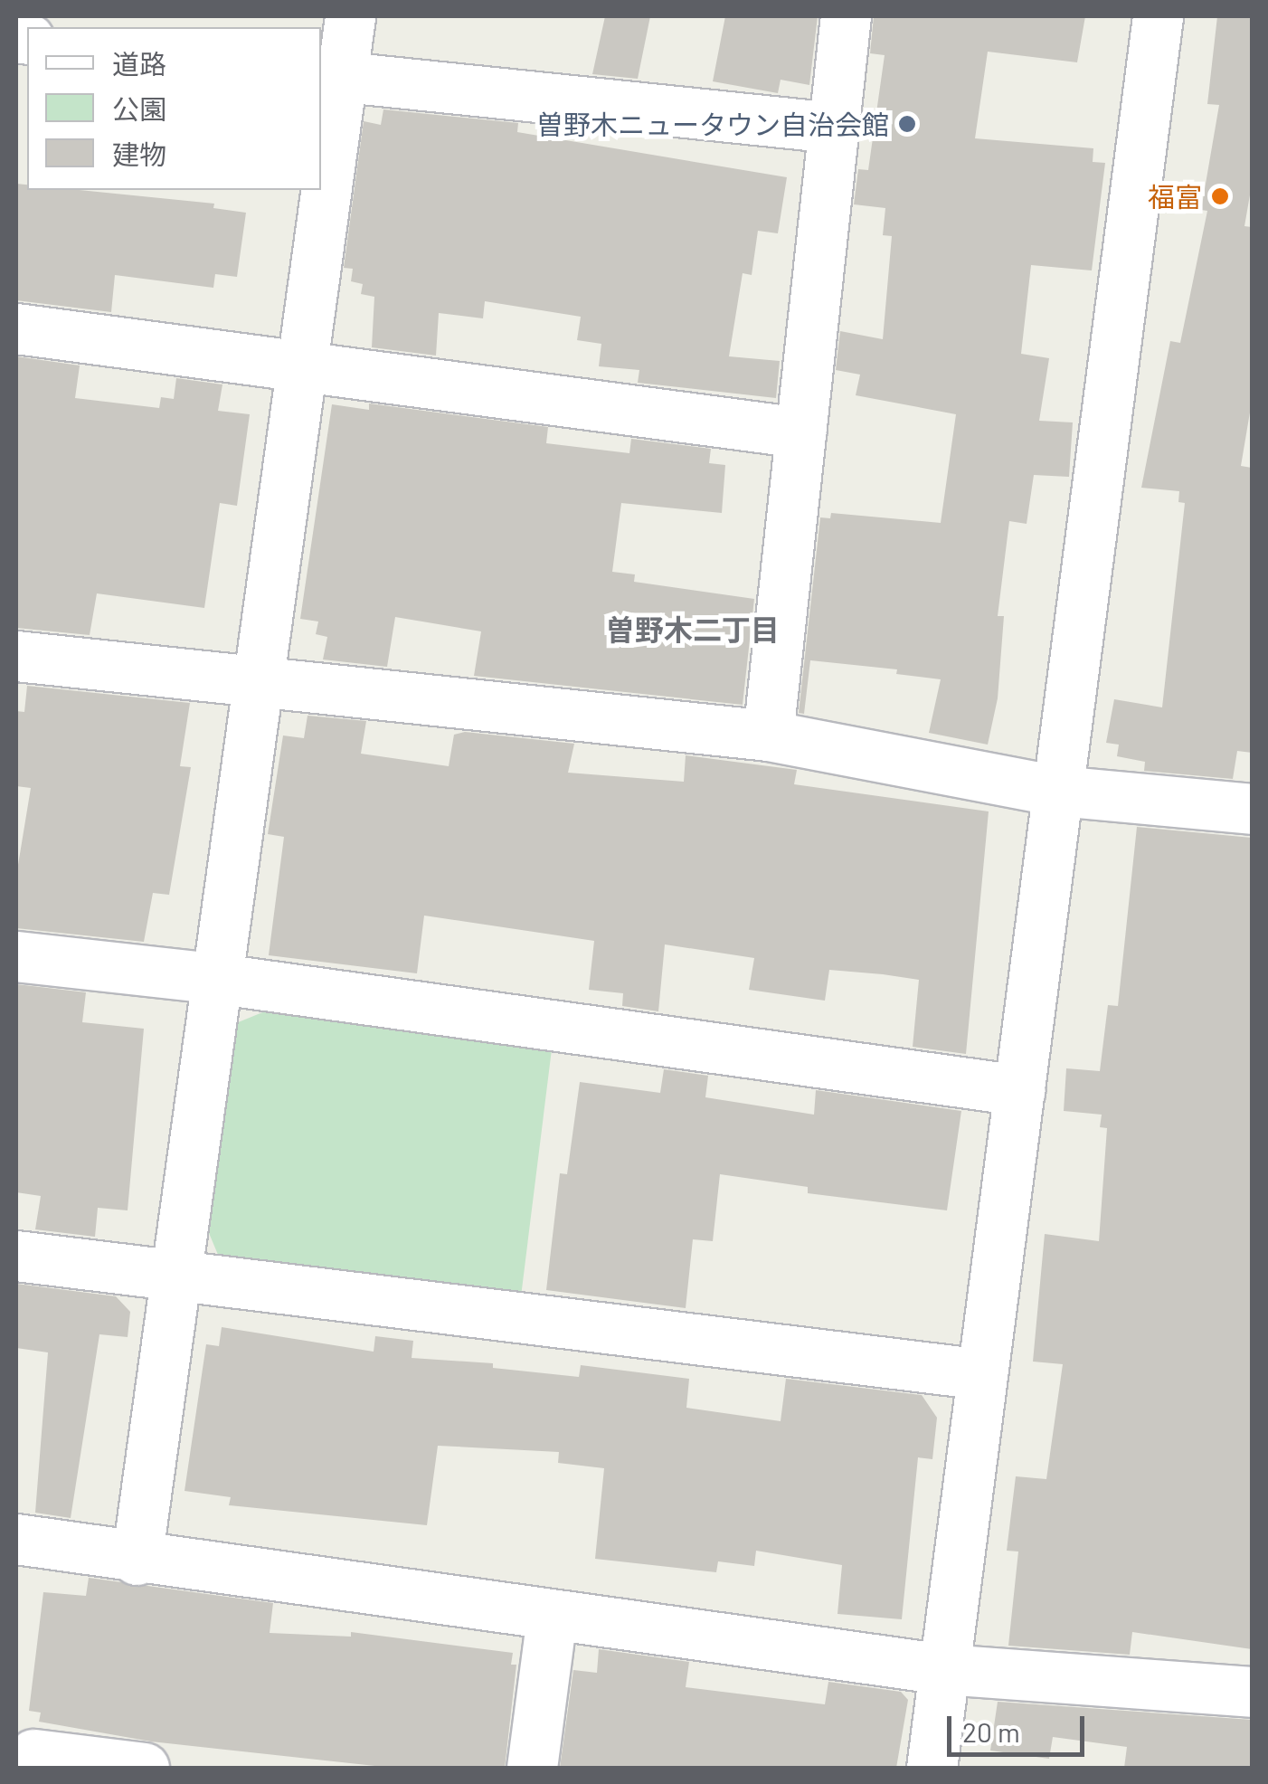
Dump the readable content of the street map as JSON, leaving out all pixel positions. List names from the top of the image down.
{
  "districts": ["曽野木二丁目"],
  "places": ["曽野木ニュータウン自治会館", "福富"],
  "legend": ["道路", "公園", "建物"],
  "scale_bar": "20 m"
}
